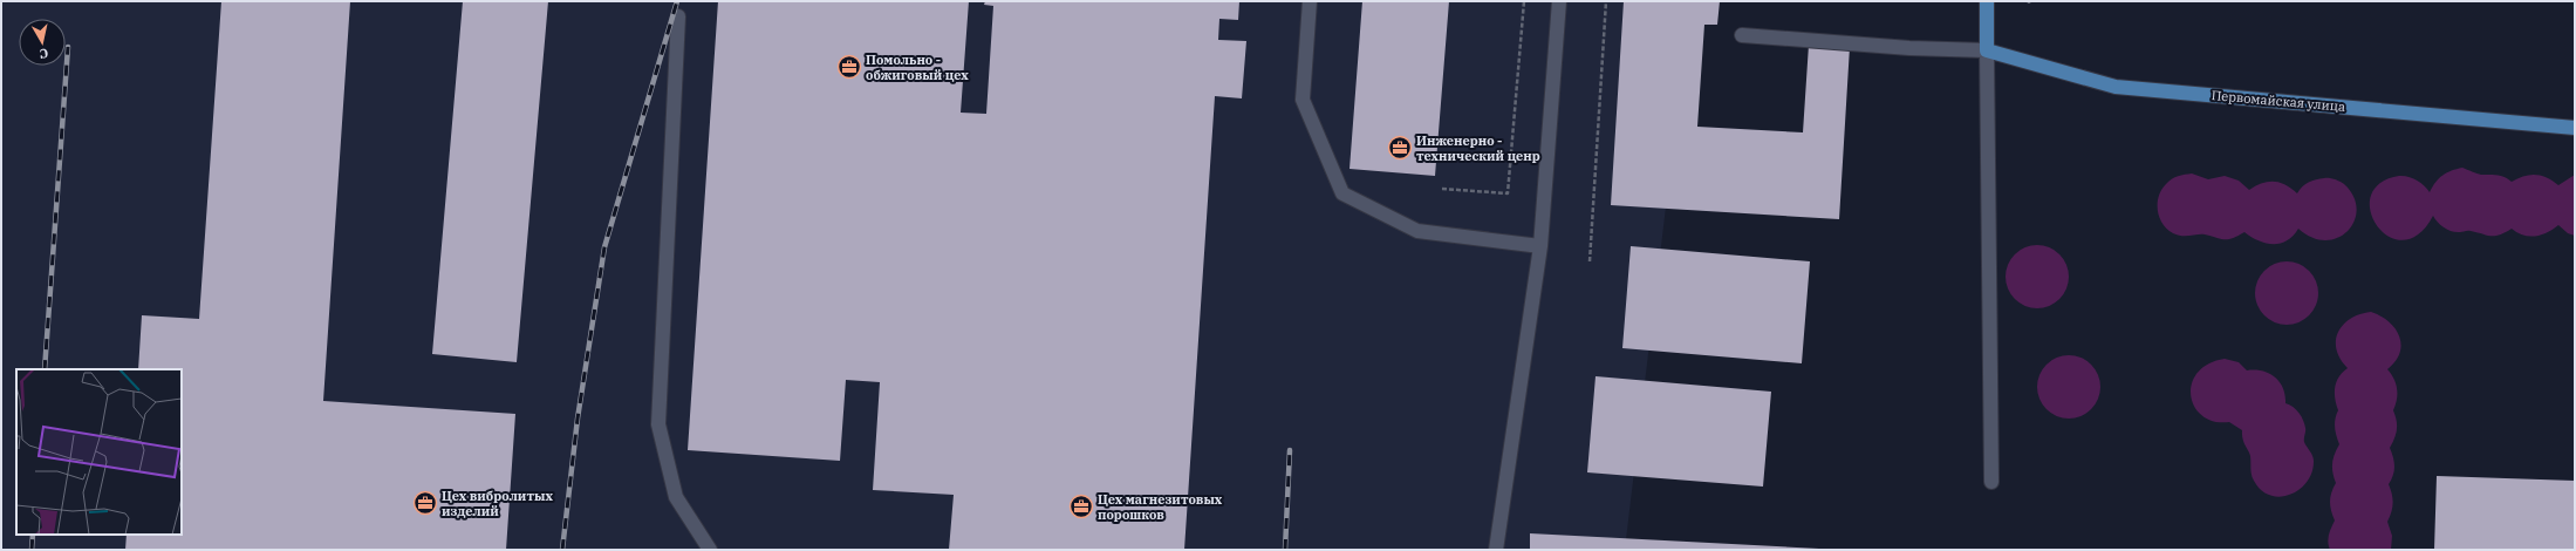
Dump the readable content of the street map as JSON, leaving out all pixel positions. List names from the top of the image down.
{
  "streets": {
    "main road": ["Первомайская улица"]
  },
  "places": {
    "office": [
      "Помольно - обжиговый цех",
      "Инженерно - технический ценр",
      "Цех вибролитых изделий",
      "Цех магнезитовых порошков"
    ]
  },
  "north": "bottom"
}
